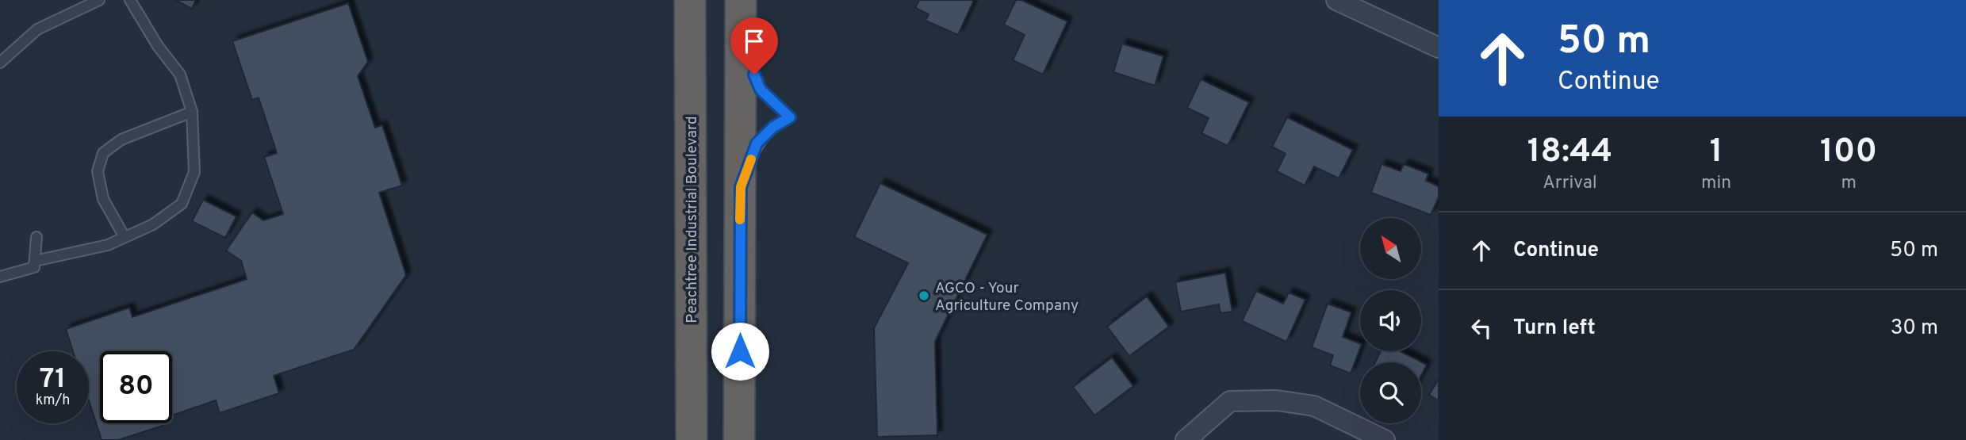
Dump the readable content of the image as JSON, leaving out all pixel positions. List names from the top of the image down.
{
  "streets": {
    "highway": ["Peachtree Industrial Boulevard"]
  },
  "places": ["AGCO - Your Agriculture Company"],
  "north": "top left",
  "page": {
    "turn": ["50 m", "Continue"],
    "eta": [
      "18:44",
      "Arrival",
      "1",
      "min",
      "100",
      "m"
    ],
    "list": [
      {
        "name": "Continue",
        "value": "50 m"
      },
      {
        "name": "Turn left",
        "value": "30 m"
      }
    ],
    "speed": "71 km/h",
    "limit": "80"
  }
}
